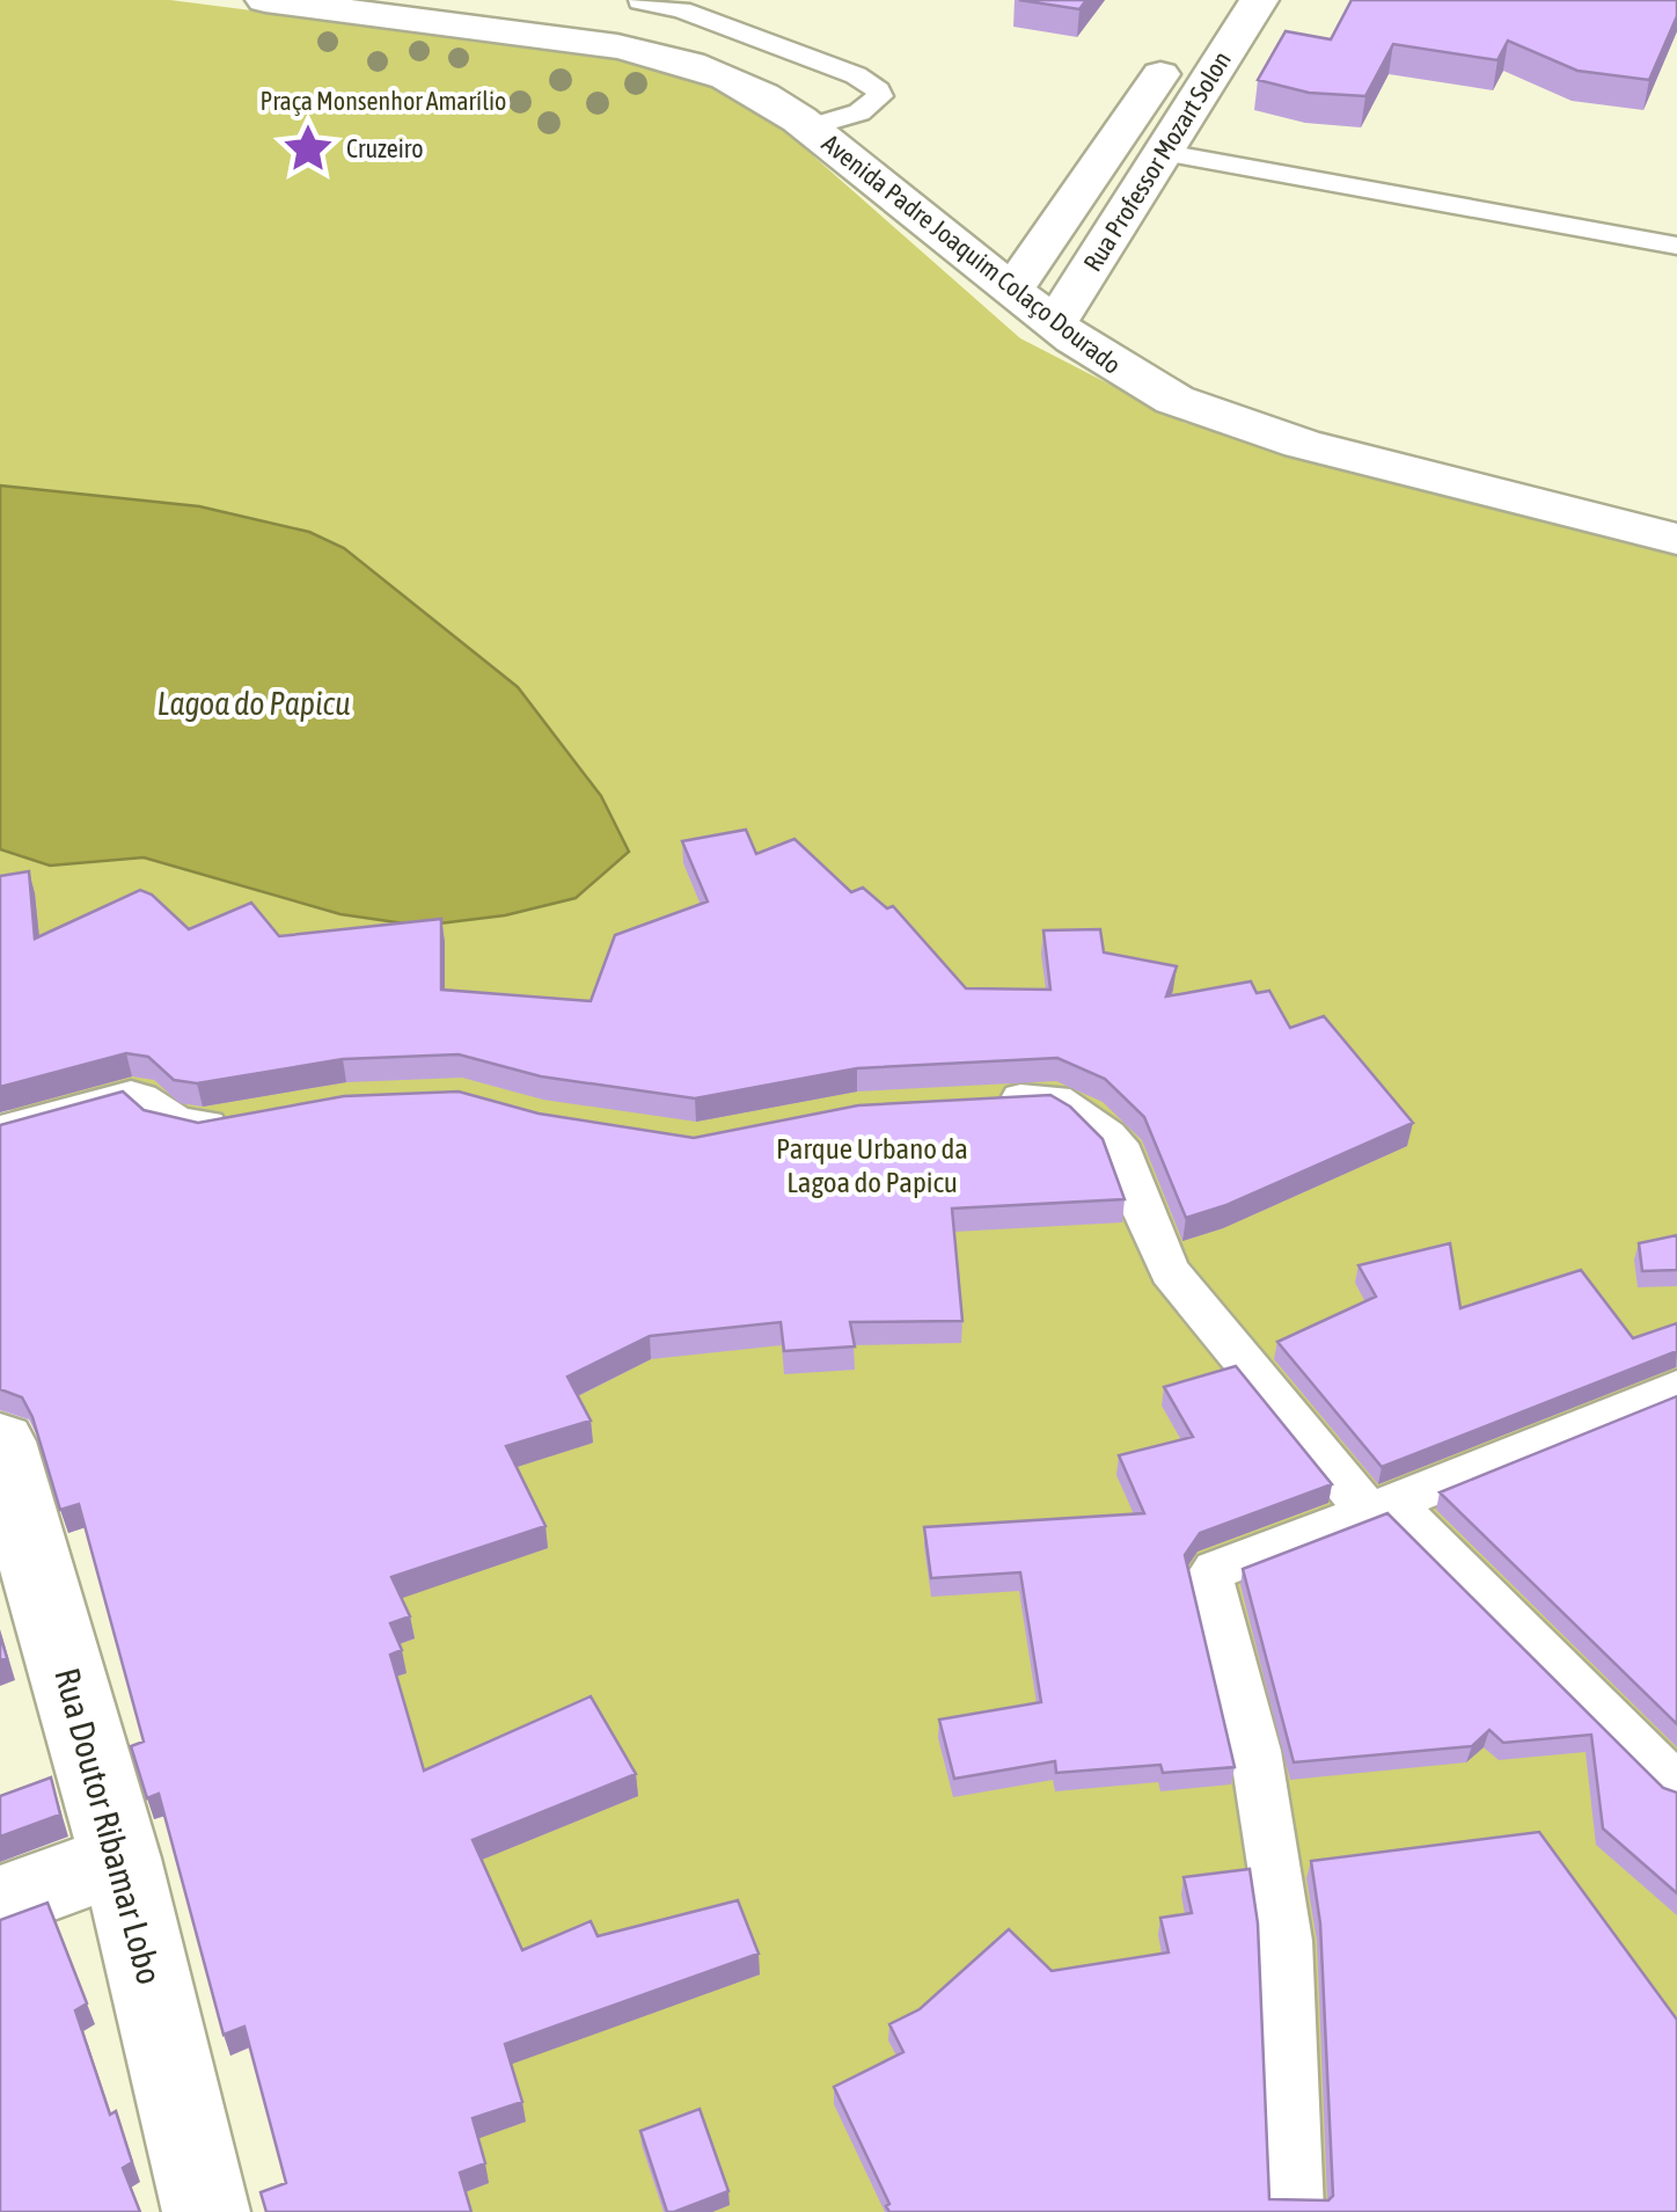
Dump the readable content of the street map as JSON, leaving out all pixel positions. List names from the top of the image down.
{
  "streets": {
    "street": ["Rua Professor Mozart Solon", "Avenida Padre Joaquim Colaço Dourado", "Rua Doutor Ribamar Lobo"]
  },
  "crossings": [
    ["Rua Professor Mozart Solon", "Avenida Padre Joaquim Colaço Dourado"]
  ],
  "water": ["Lagoa do Papicu"],
  "parks": ["Praça Monsenhor Amarílio", "Parque Urbano da Lagoa do Papicu"],
  "places": {
    "place": ["Cruzeiro"]
  }
}
